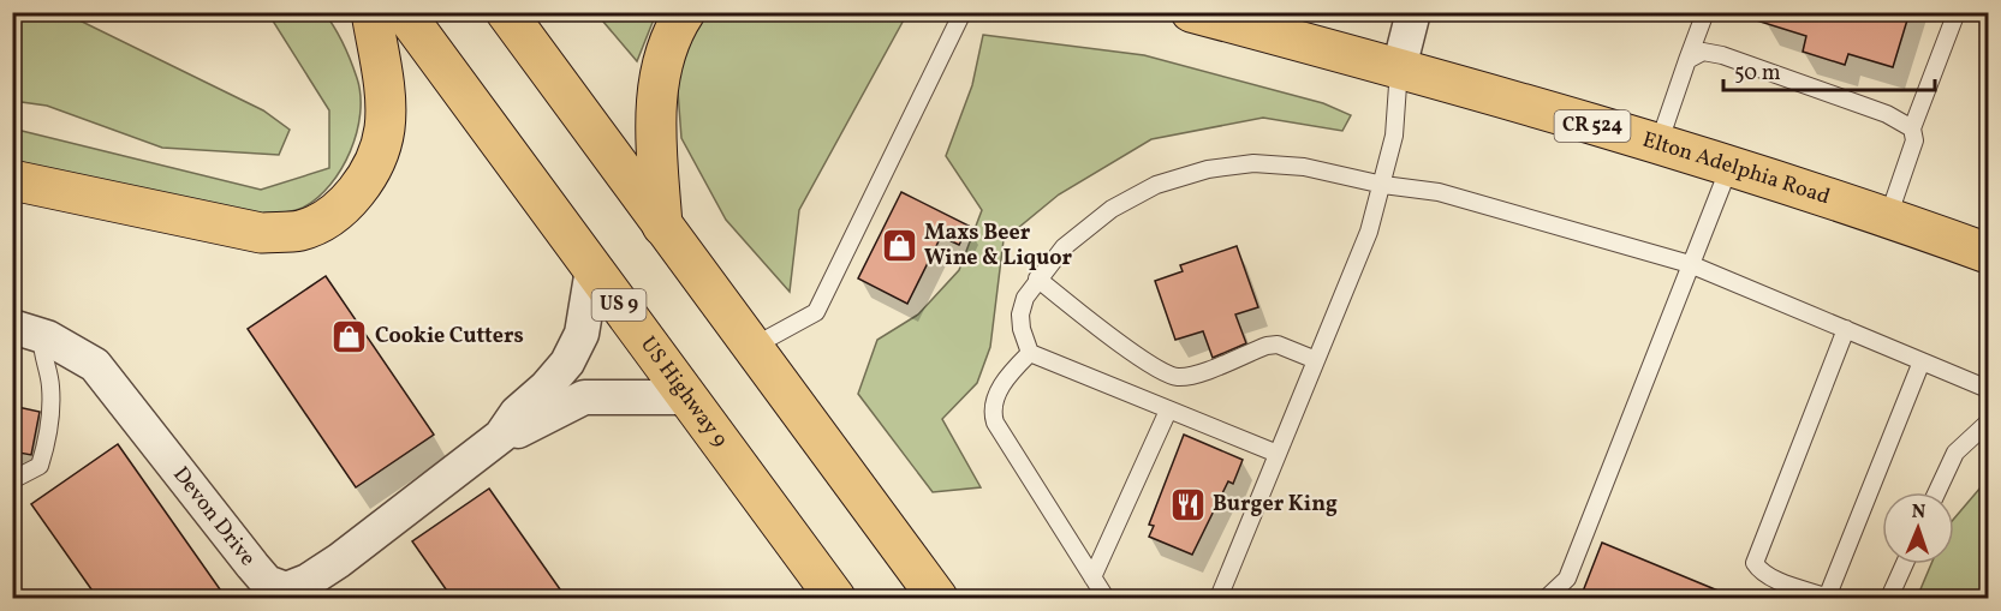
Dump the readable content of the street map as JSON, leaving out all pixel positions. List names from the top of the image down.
{
  "streets": {
    "main road": [
      "CR 524",
      "Elton Adelphia Road",
      "US 9",
      "US Highway 9"
    ],
    "street": ["Devon Drive"]
  },
  "places": {
    "shop": ["Maxs Beer Wine & Liquor", "Cookie Cutters"],
    "restaurant": ["Burger King"]
  },
  "scale_bar": "50 m",
  "north": "top"
}
